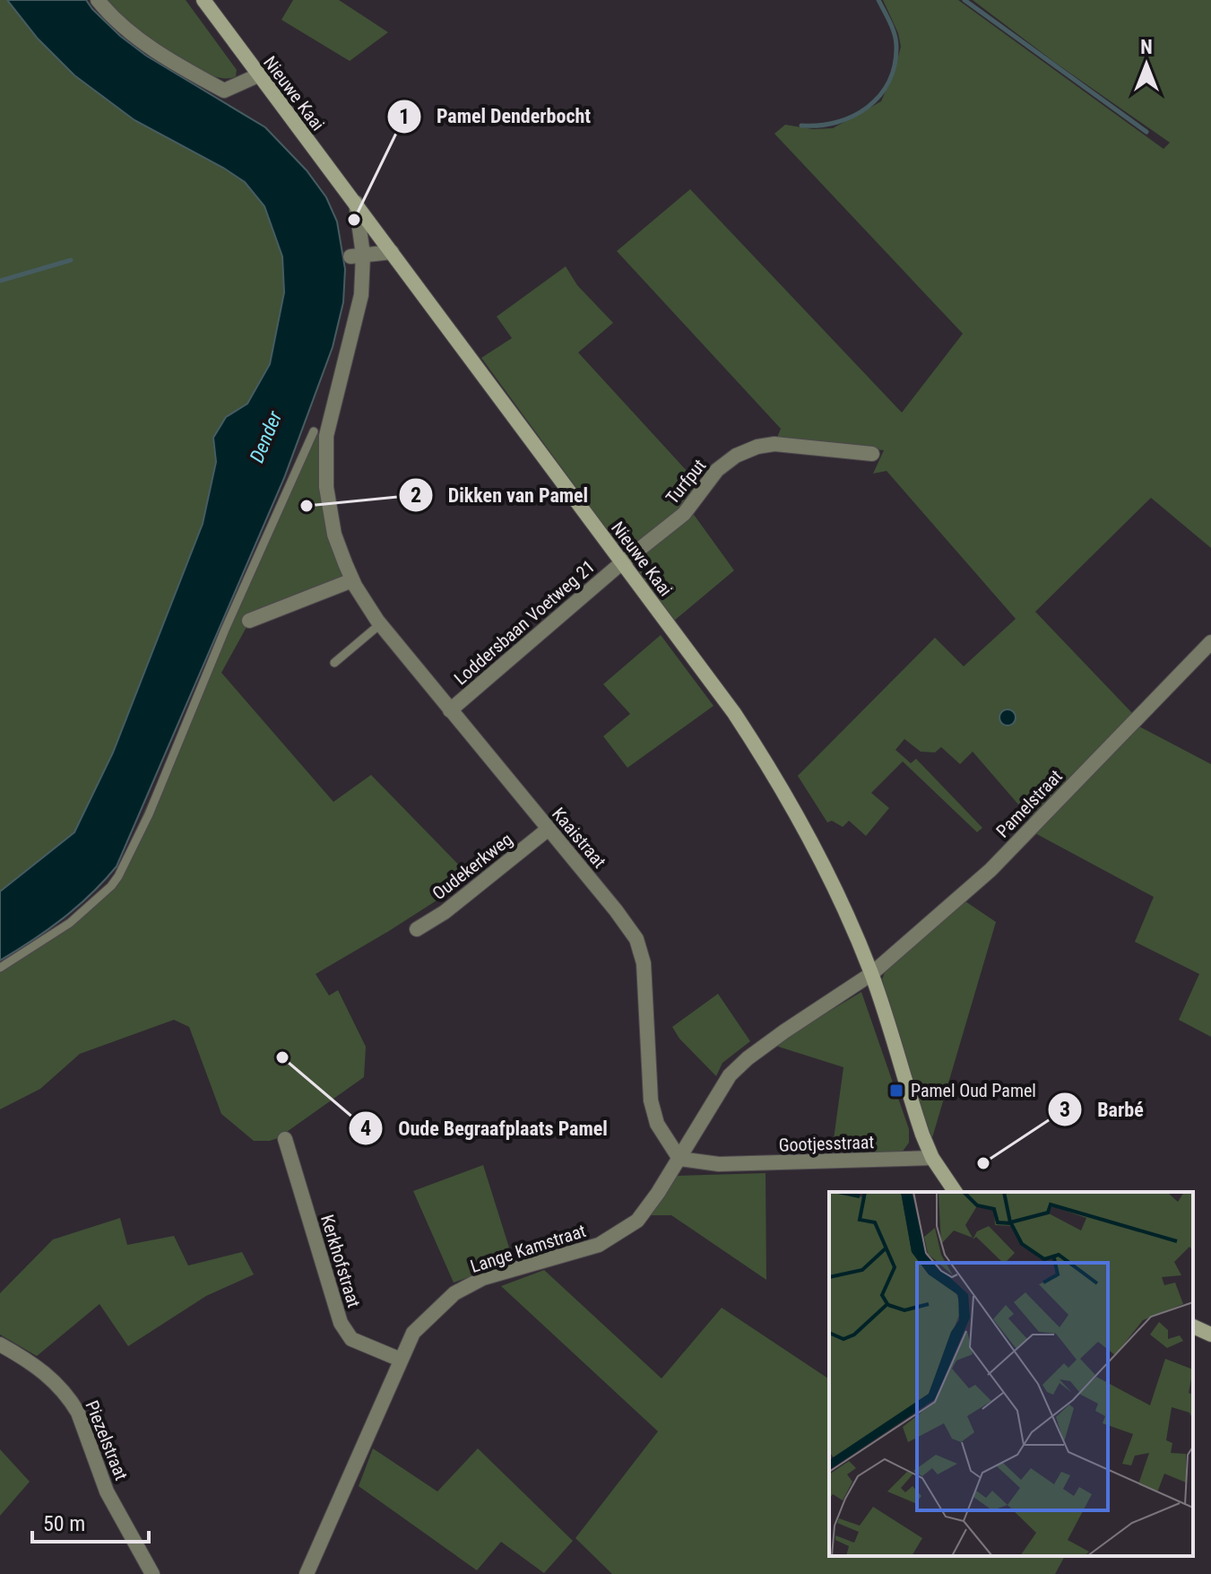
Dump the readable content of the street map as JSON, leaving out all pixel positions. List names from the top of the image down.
{
  "streets": {
    "main road": ["Nieuwe Kaai"],
    "street": [
      "Turfput",
      "Loddersbaan Voetweg 21",
      "Pamelstraat",
      "Kaaistraat",
      "Oudekerkweg",
      "Gootjesstraat",
      "Lange Kamstraat",
      "Kerkhofstraat",
      "Piezelstraat"
    ]
  },
  "crossings": [
    ["Nieuwe Kaai", "Turfput"],
    ["Nieuwe Kaai", "Loddersbaan Voetweg 21"],
    ["Nieuwe Kaai", "Pamelstraat"],
    ["Nieuwe Kaai", "Kaaistraat"],
    ["Nieuwe Kaai", "Gootjesstraat"],
    ["Turfput", "Loddersbaan Voetweg 21"],
    ["Loddersbaan Voetweg 21", "Kaaistraat"],
    ["Pamelstraat", "Kaaistraat"],
    ["Pamelstraat", "Gootjesstraat"],
    ["Pamelstraat", "Lange Kamstraat"],
    ["Kaaistraat", "Oudekerkweg"],
    ["Kaaistraat", "Gootjesstraat"],
    ["Kaaistraat", "Lange Kamstraat"],
    ["Gootjesstraat", "Lange Kamstraat"],
    ["Lange Kamstraat", "Kerkhofstraat"]
  ],
  "water": ["Dender"],
  "places": {
    "other": [
      "Pamel Denderbocht",
      "Dikken van Pamel",
      "Oude Begraafplaats Pamel",
      "Barbé"
    ],
    "transit": ["Pamel Oud Pamel"]
  },
  "scale_bar": "50 m",
  "north": "top"
}
